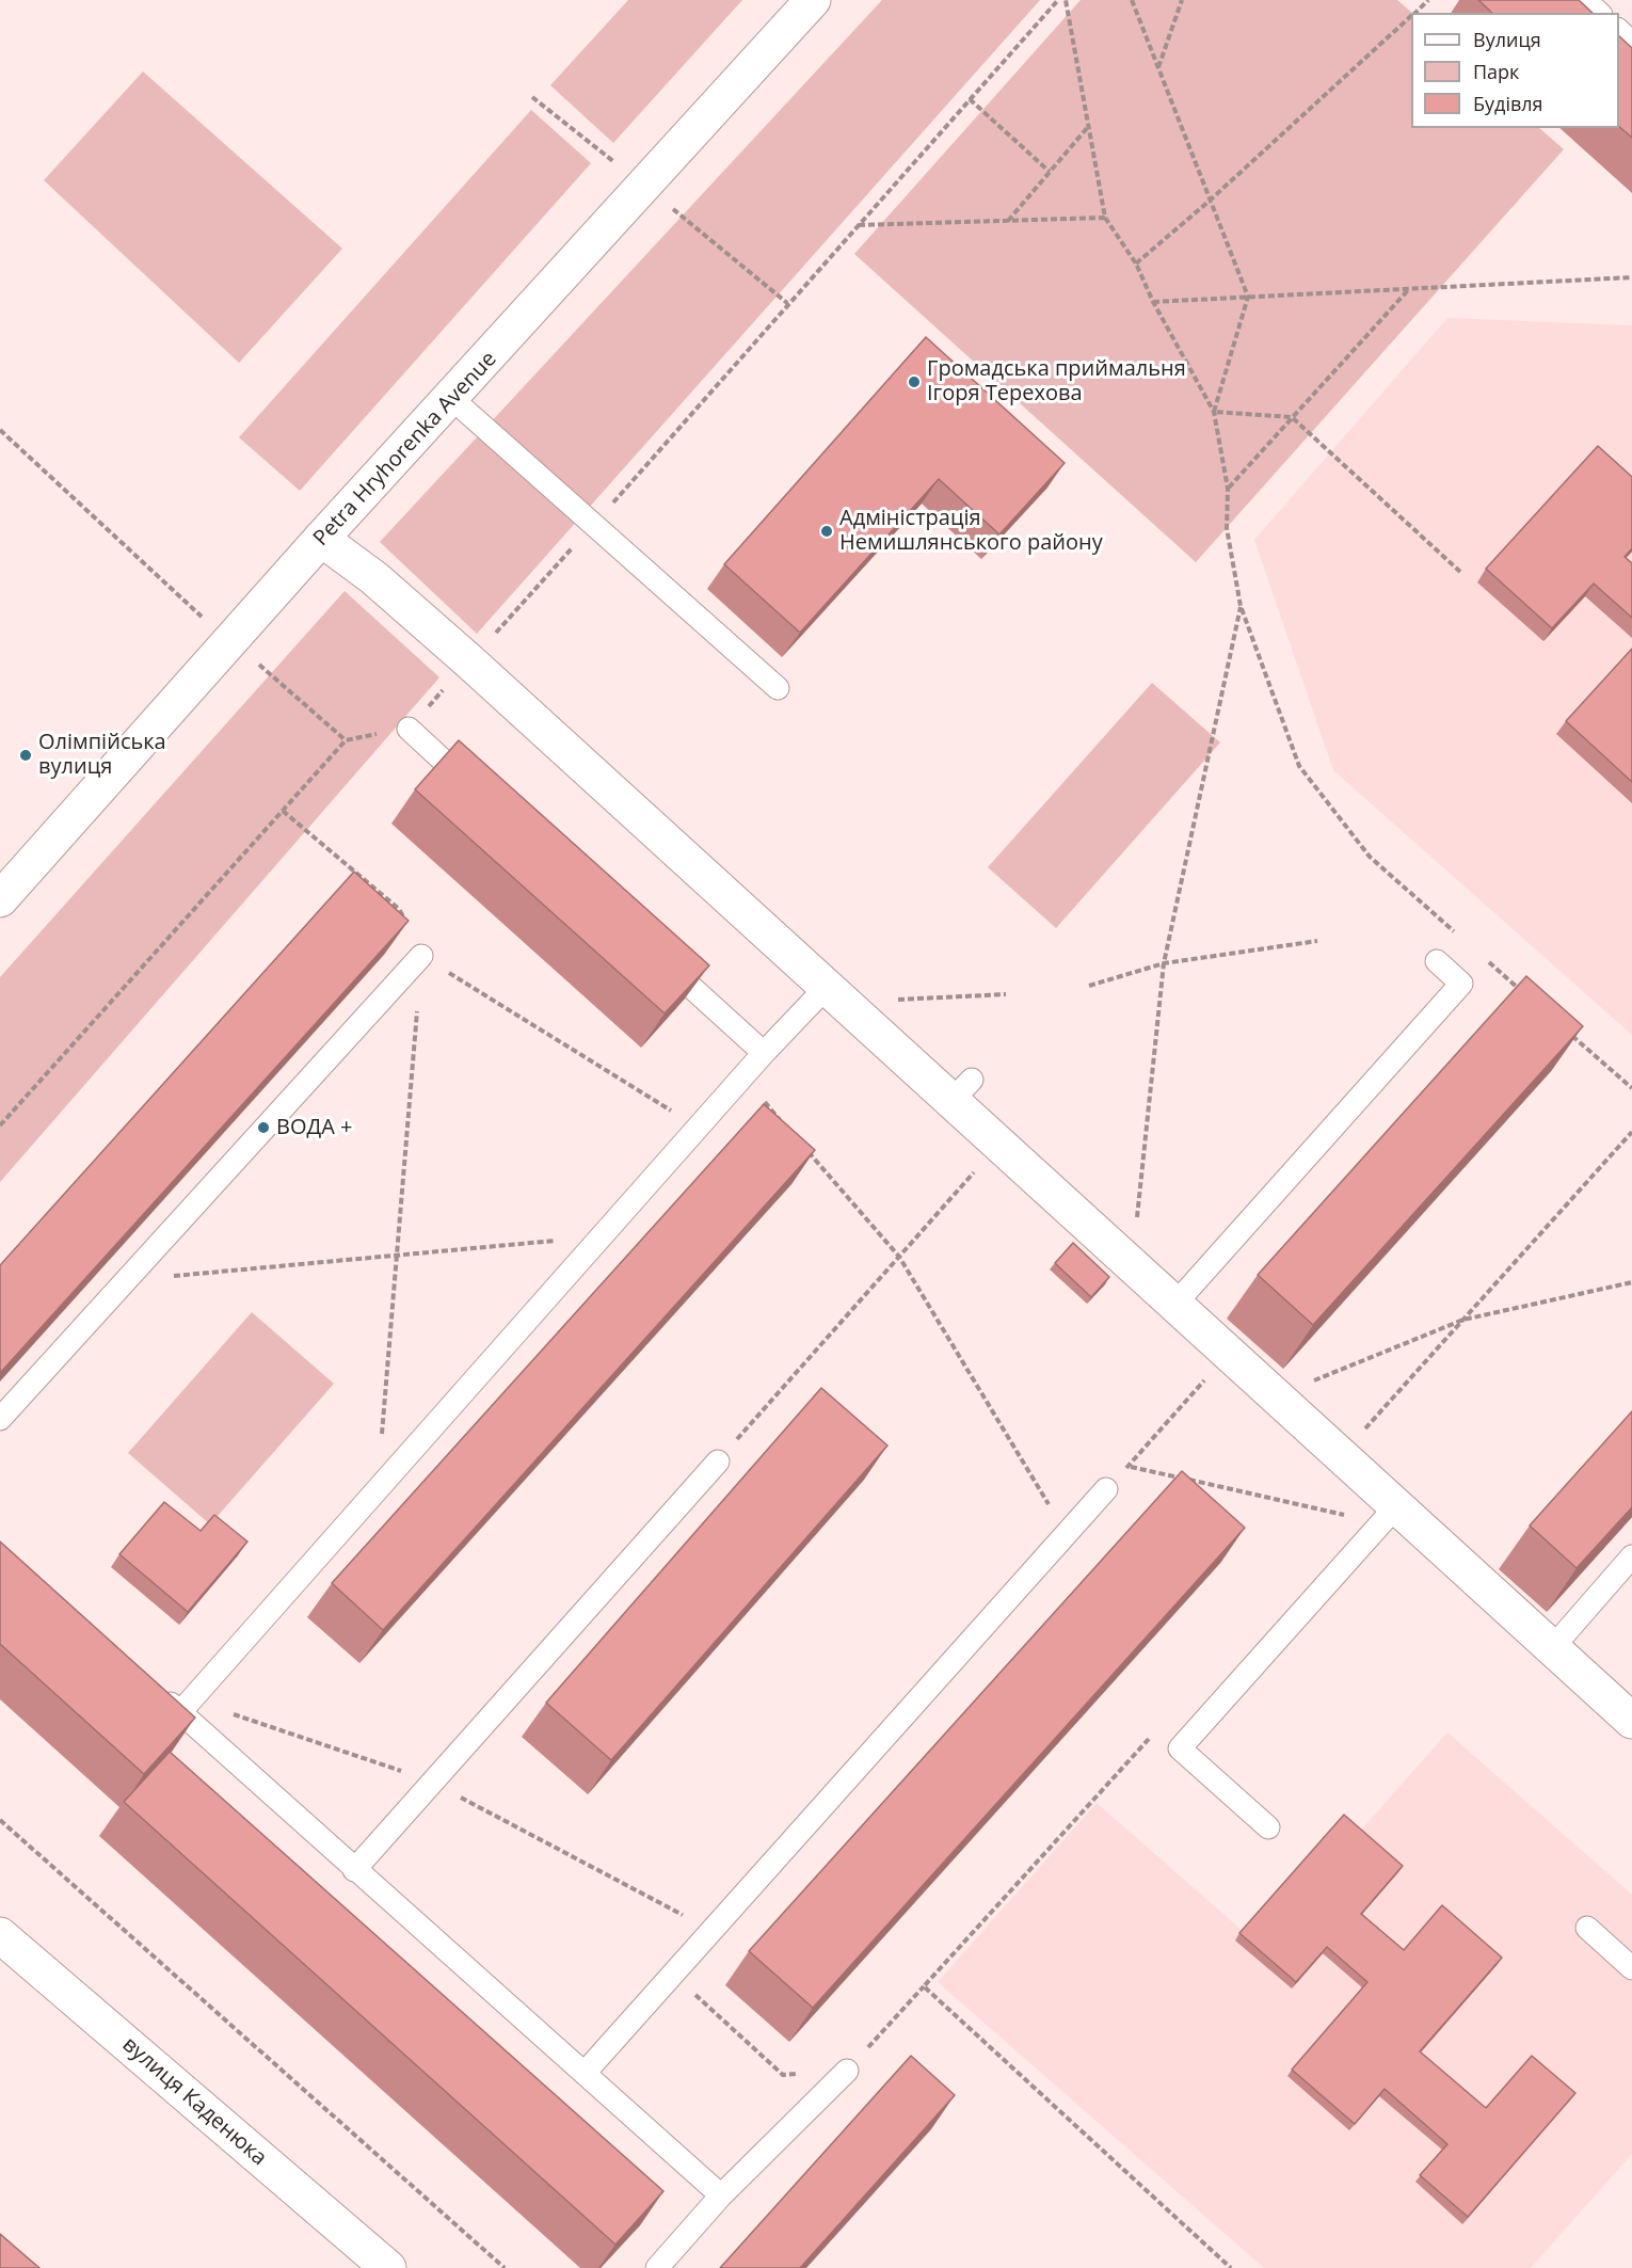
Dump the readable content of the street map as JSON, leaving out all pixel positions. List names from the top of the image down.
{
  "streets": {
    "street": ["Petra Hryhorenka Аvenue", "вулиця Каденюка"]
  },
  "places": [
    "Громадська приймальня Ігоря Терехова",
    "Адміністрація Немишлянського району",
    "Олімпійська вулиця",
    "ВОДА +"
  ],
  "legend": ["Вулиця", "Парк", "Будівля"]
}
